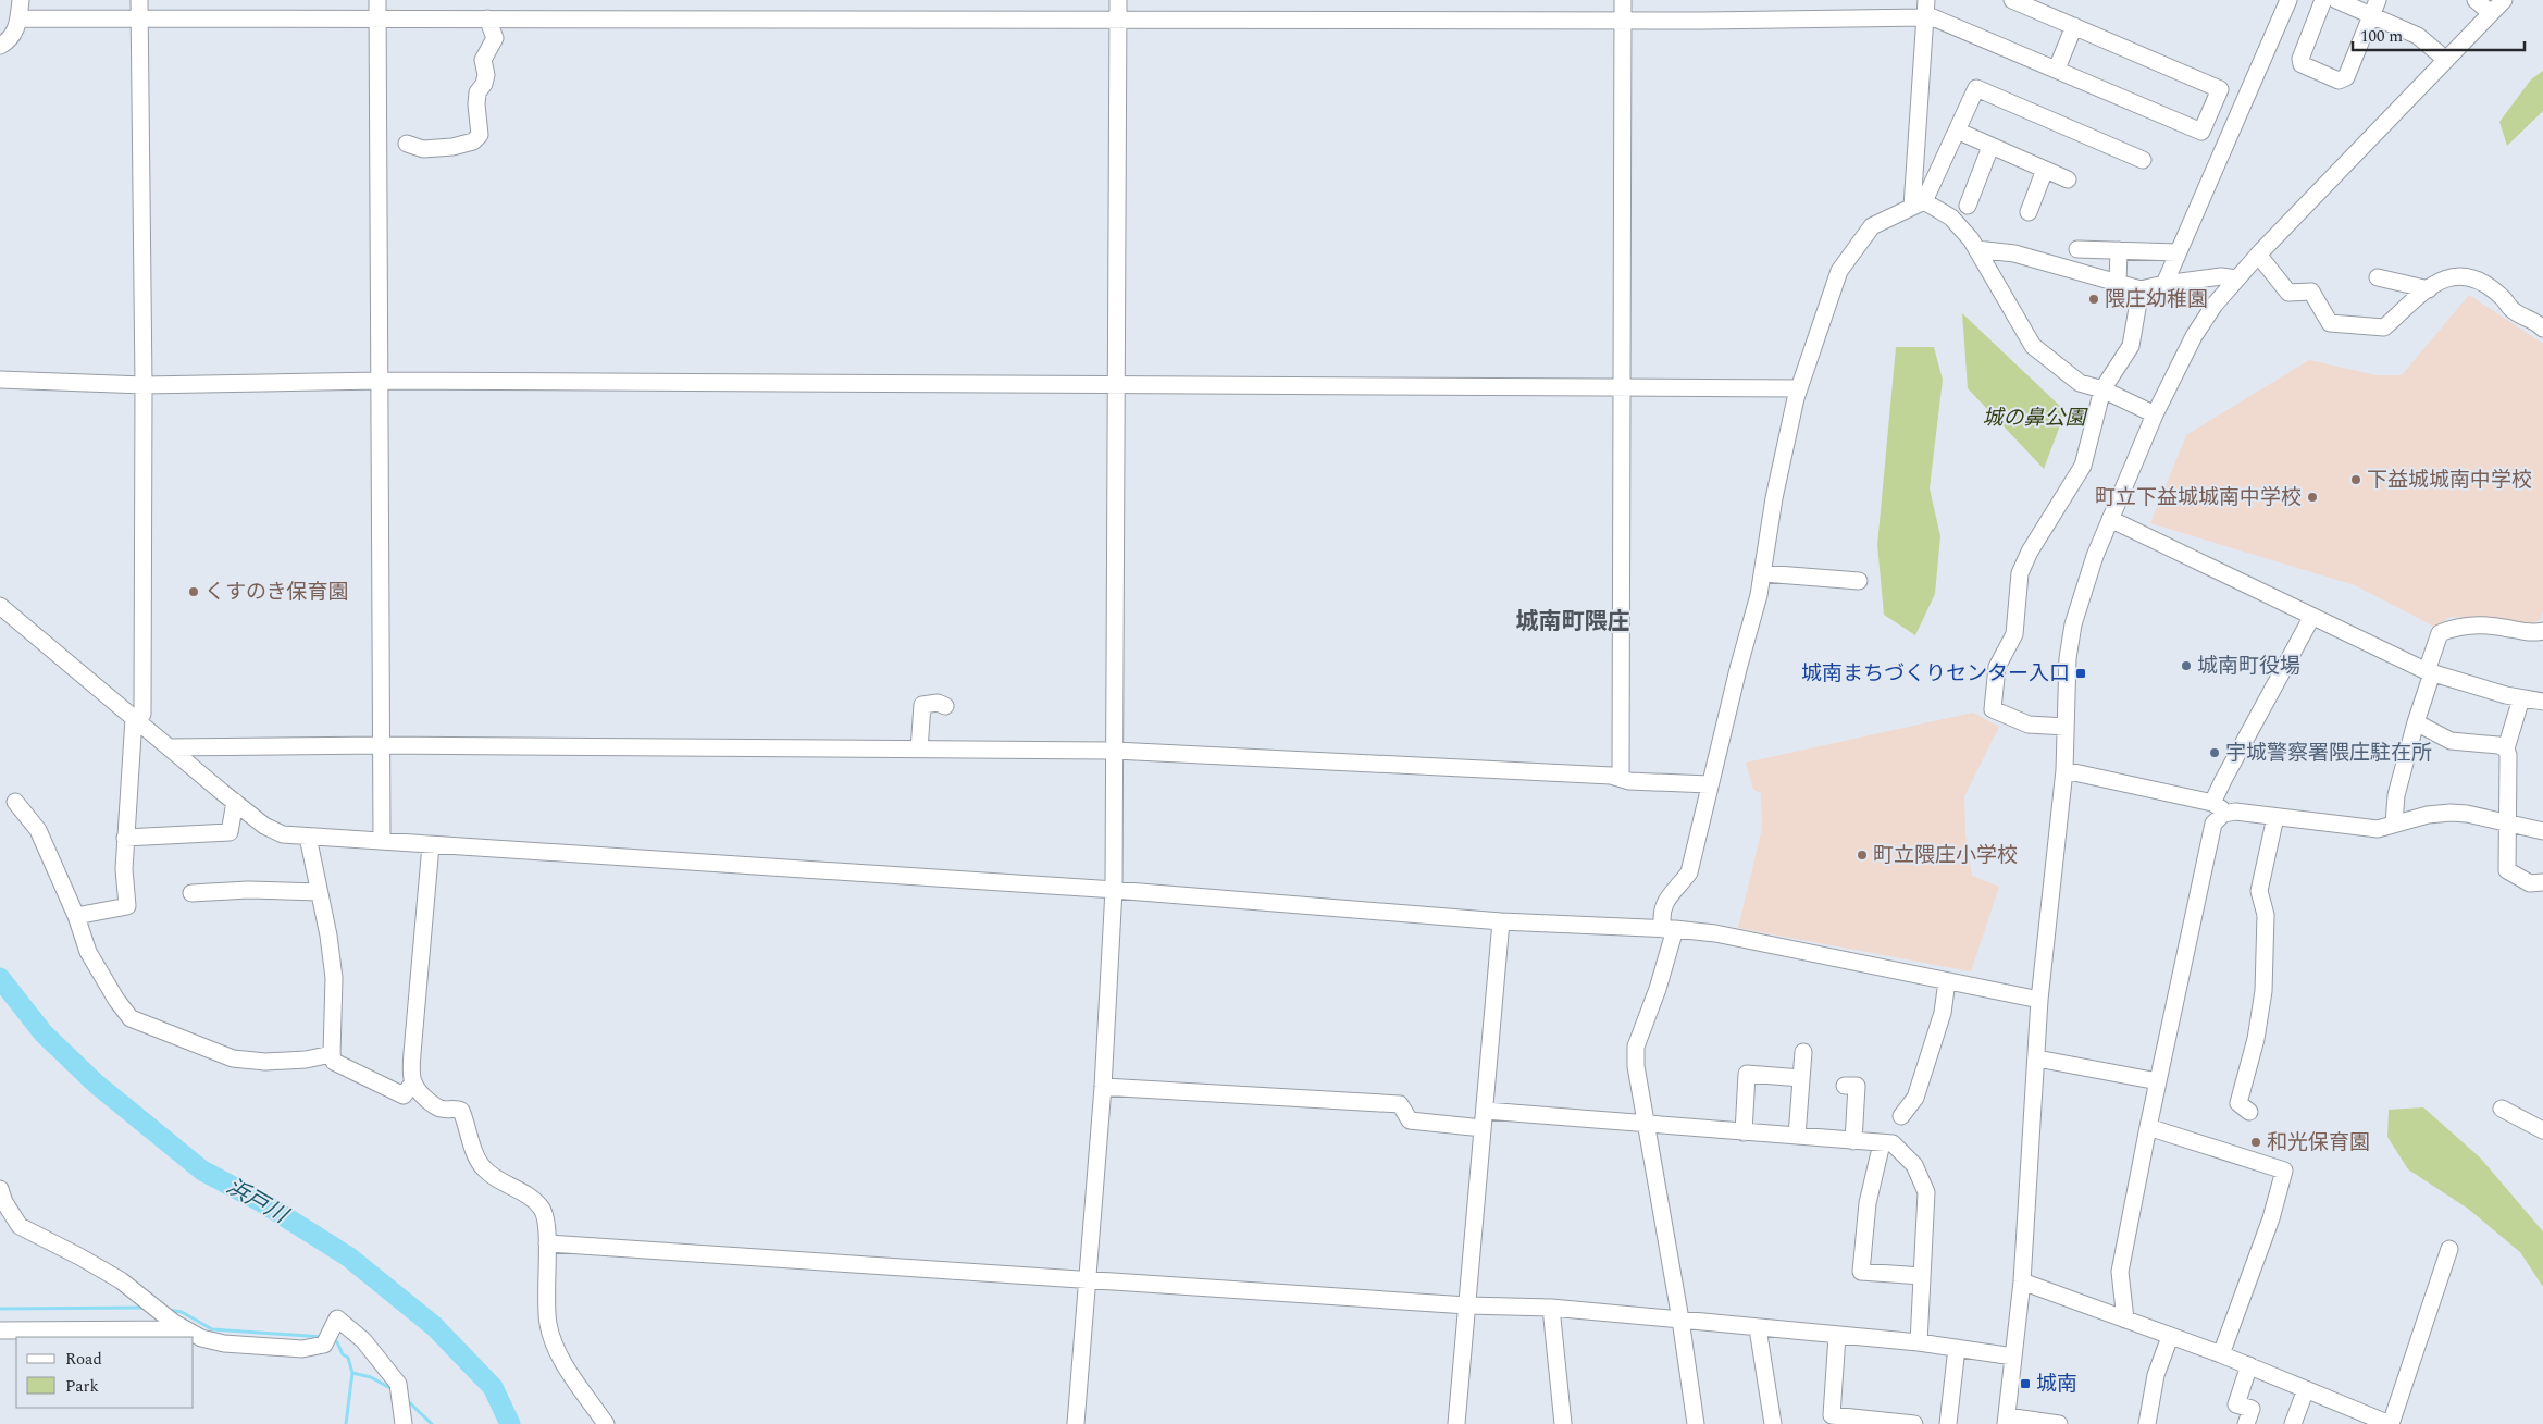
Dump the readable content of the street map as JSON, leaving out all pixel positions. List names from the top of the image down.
{
  "districts": ["城南町隈庄"],
  "water": ["浜戸川"],
  "parks": ["城の鼻公園"],
  "places": {
    "other": [
      "隈庄幼稚園",
      "下益城城南中学校",
      "町立下益城城南中学校",
      "くすのき保育園",
      "城南町役場",
      "宇城警察署隈庄駐在所",
      "町立隈庄小学校",
      "和光保育園"
    ],
    "transit": ["城南まちづくりセンター入口", "城南"]
  },
  "legend": ["Road", "Park"],
  "scale_bar": "100 m"
}
